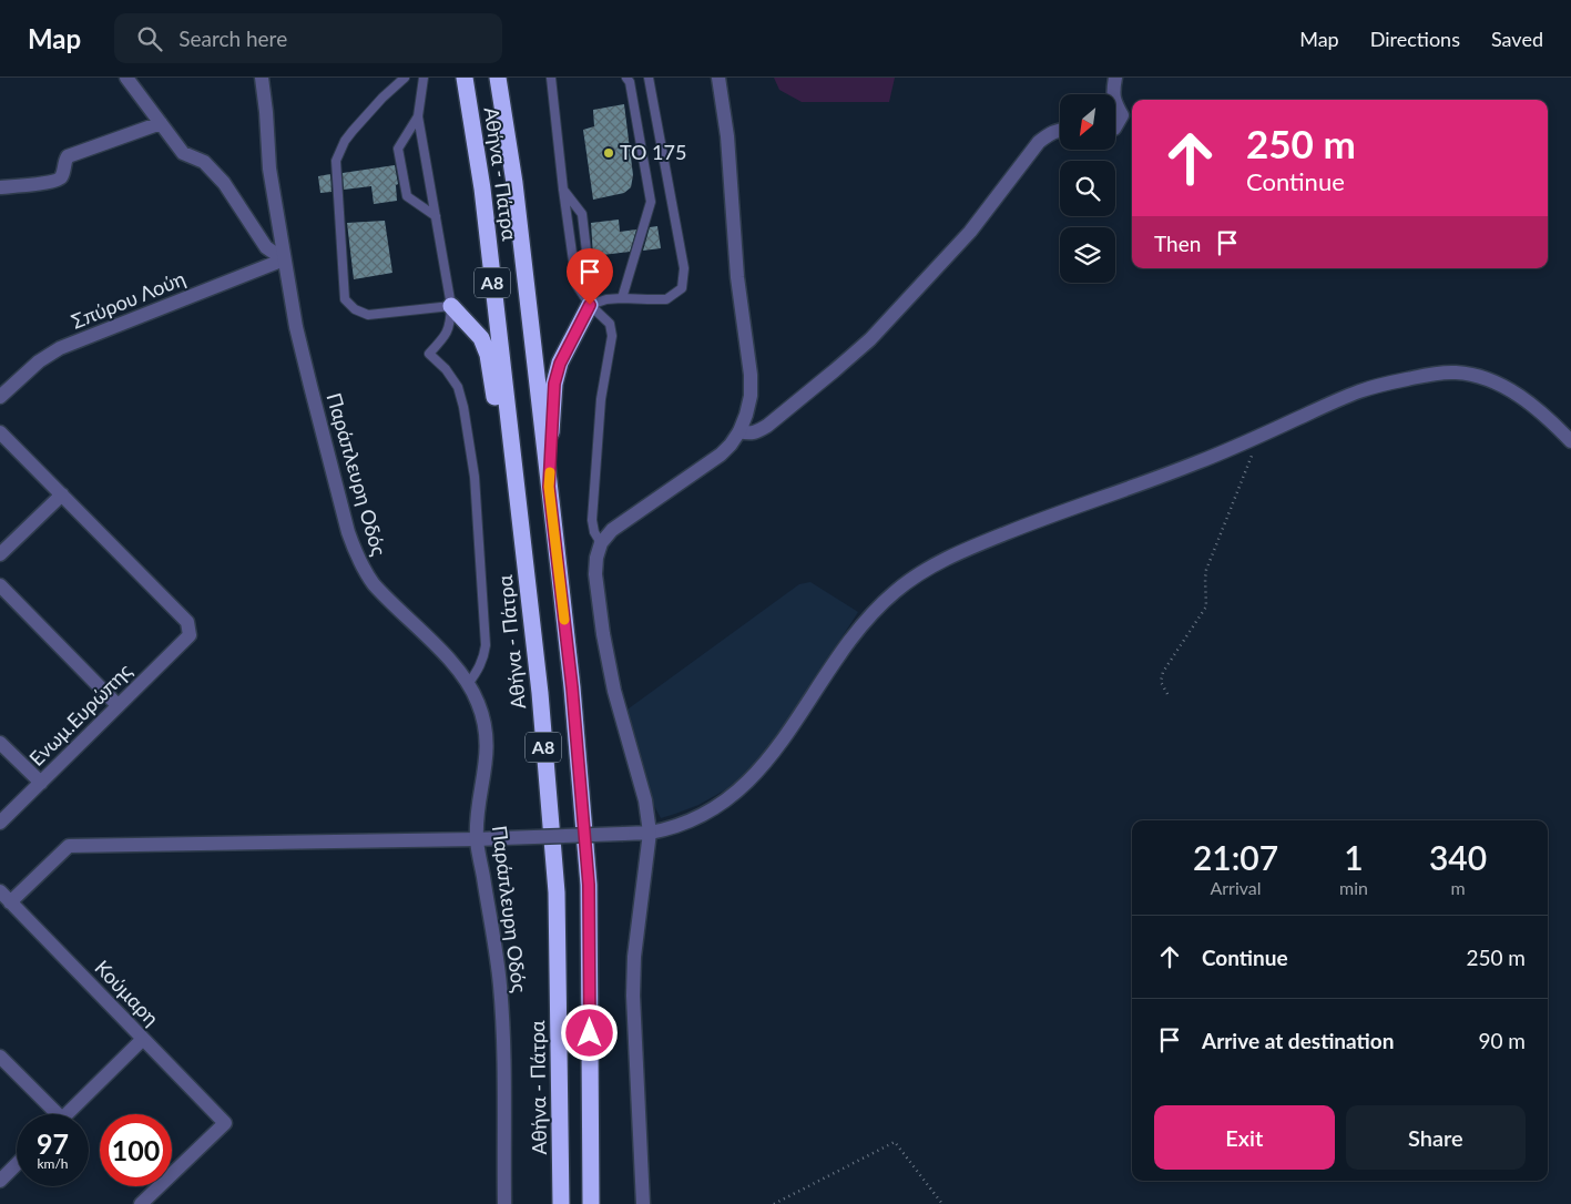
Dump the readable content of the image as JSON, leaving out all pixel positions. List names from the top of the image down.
{
  "streets": {
    "highway": ["Αθήνα - Πάτρα", "Α8"],
    "street": [
      "Σπύρου Λούη",
      "Παράπλευρη Οδός",
      "Ενωμ.Ευρώπης",
      "Κούμαρη"
    ]
  },
  "crossings": [
    ["Σπύρου Λούη", "Παράπλευρη Οδός"]
  ],
  "places": ["TO 175"],
  "north": "bottom left",
  "page": {
    "header": "Map",
    "search": "Search here",
    "nav": ["Map", "Directions", "Saved"],
    "turn": ["250 m", "Continue"],
    "then": "Then",
    "eta": [
      "21:07",
      "Arrival",
      "1",
      "min",
      "340",
      "m"
    ],
    "list": [
      {
        "name": "Continue",
        "value": "250 m"
      },
      {
        "name": "Arrive at destination",
        "value": "90 m"
      }
    ],
    "buttons": ["Exit", "Share"],
    "speed": "97 km/h",
    "limit": "100"
  }
}
